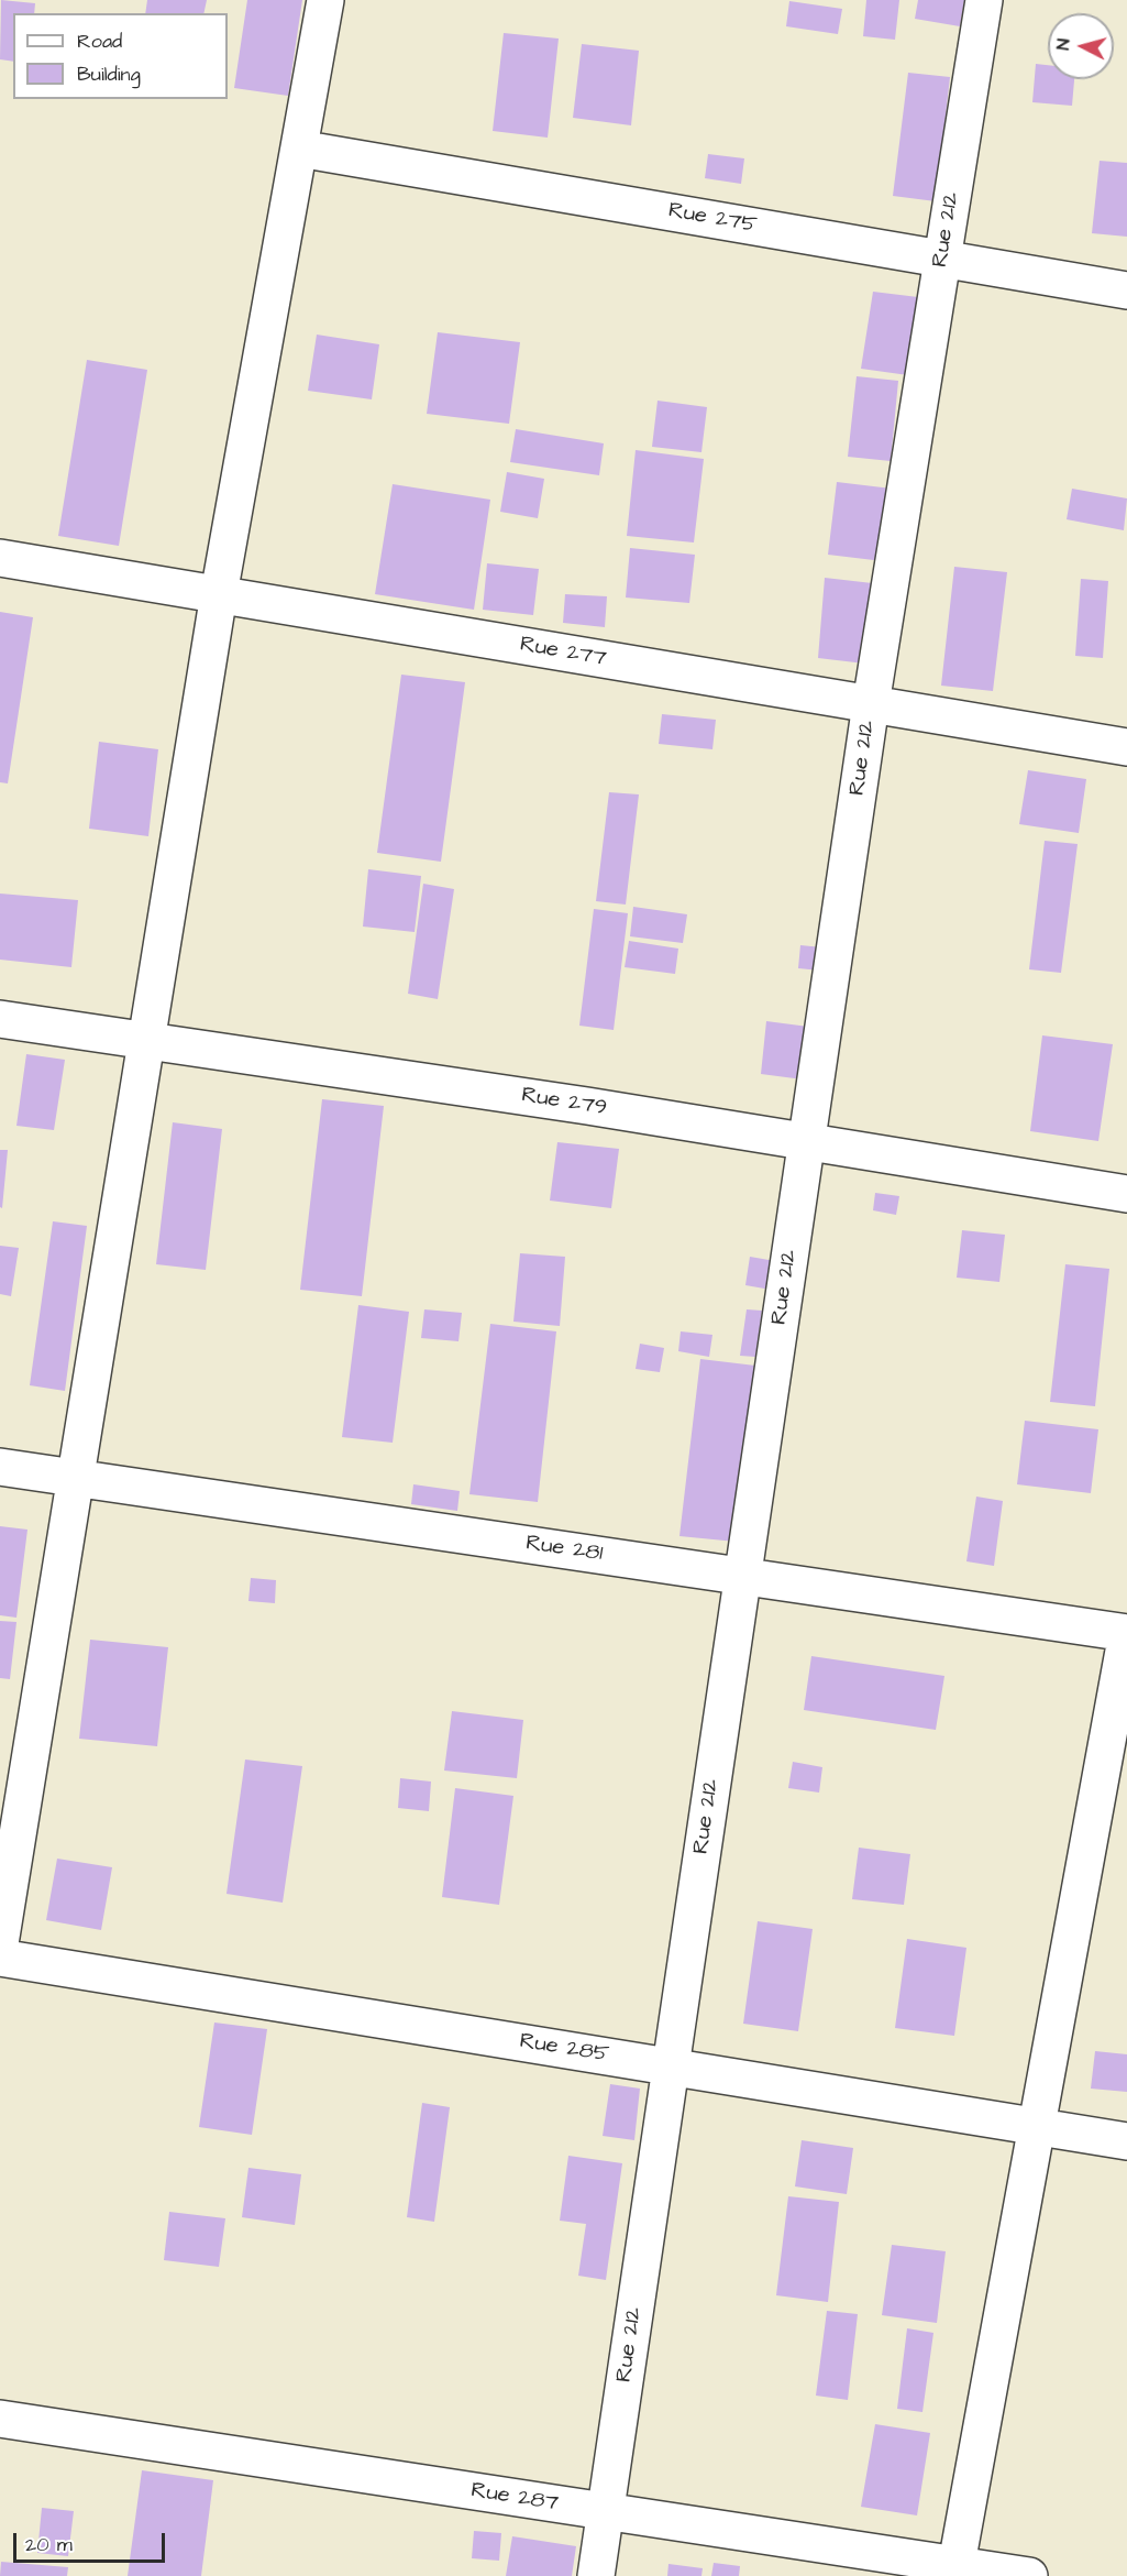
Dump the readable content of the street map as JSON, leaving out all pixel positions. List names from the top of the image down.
{
  "streets": {
    "street": [
      "Rue 275",
      "Rue 212",
      "Rue 277",
      "Rue 279",
      "Rue 281",
      "Rue 285",
      "Rue 287"
    ]
  },
  "crossings": [
    ["Rue 275", "Rue 212"],
    ["Rue 212", "Rue 277"],
    ["Rue 212", "Rue 279"],
    ["Rue 212", "Rue 281"],
    ["Rue 212", "Rue 285"],
    ["Rue 212", "Rue 287"]
  ],
  "legend": ["Road", "Building"],
  "scale_bar": "20 m",
  "north": "left"
}
